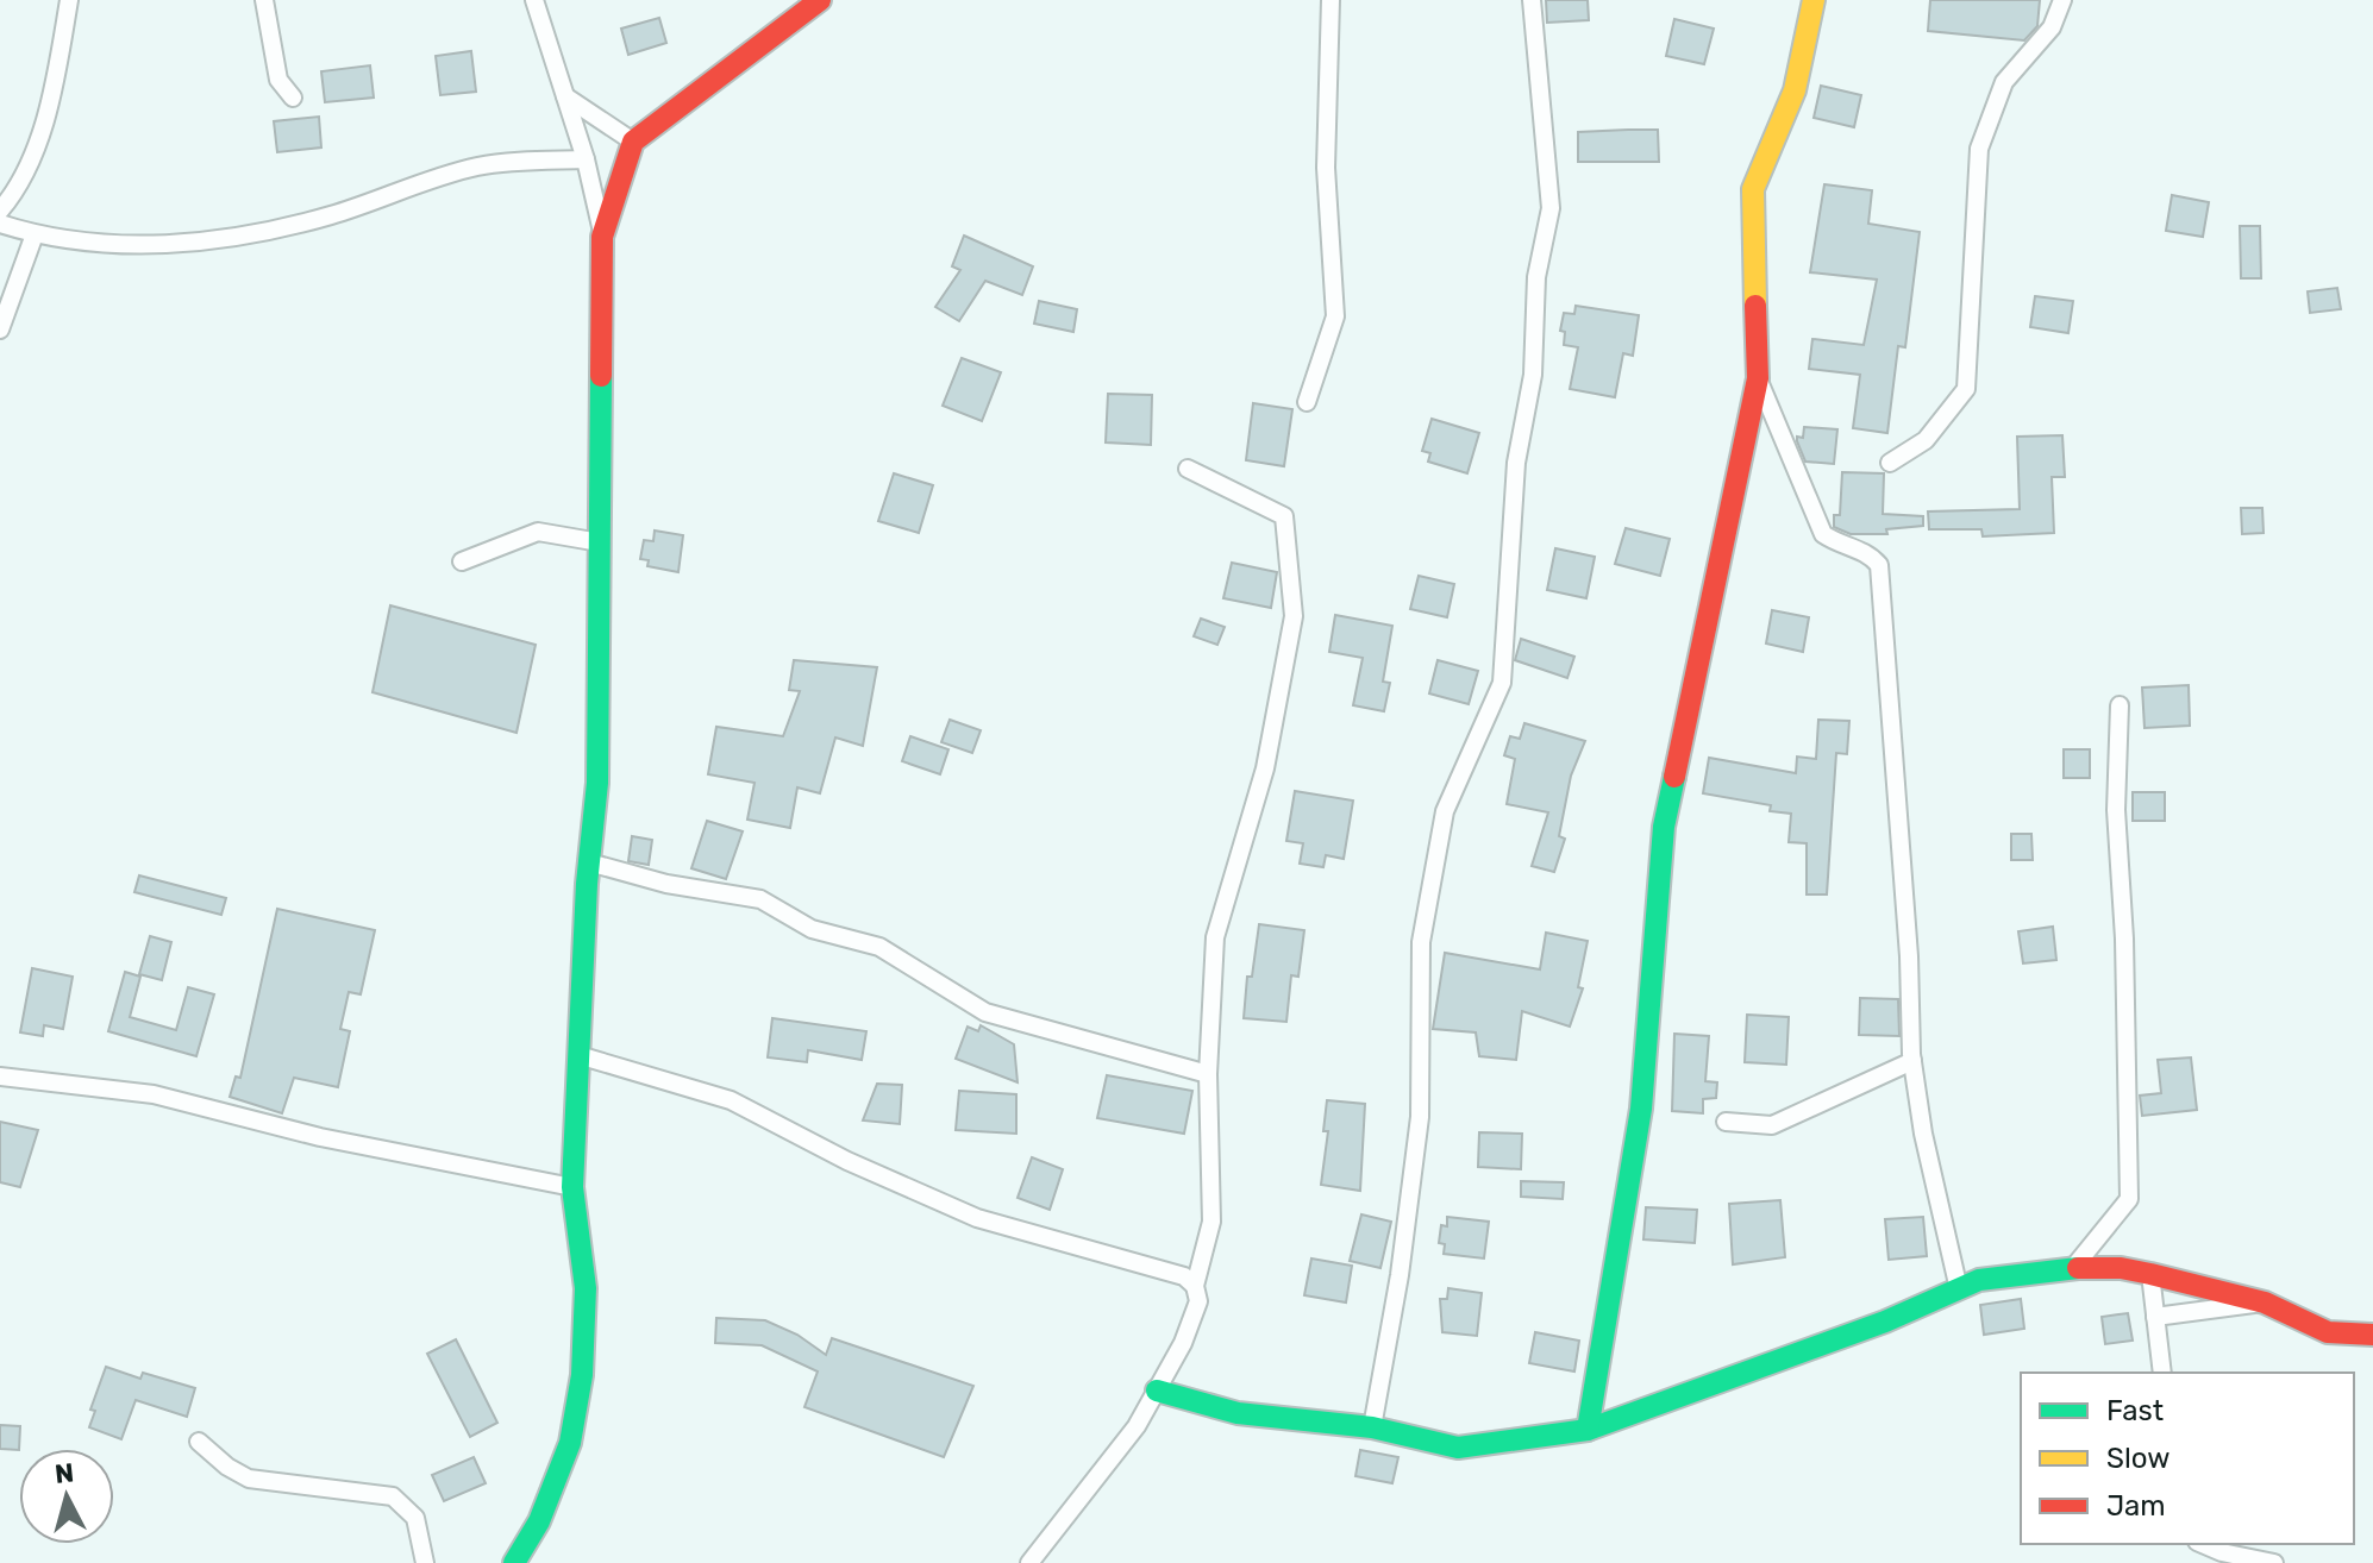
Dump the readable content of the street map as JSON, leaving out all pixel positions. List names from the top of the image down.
{
  "legend": ["Fast", "Slow", "Jam"],
  "north": "top"
}
